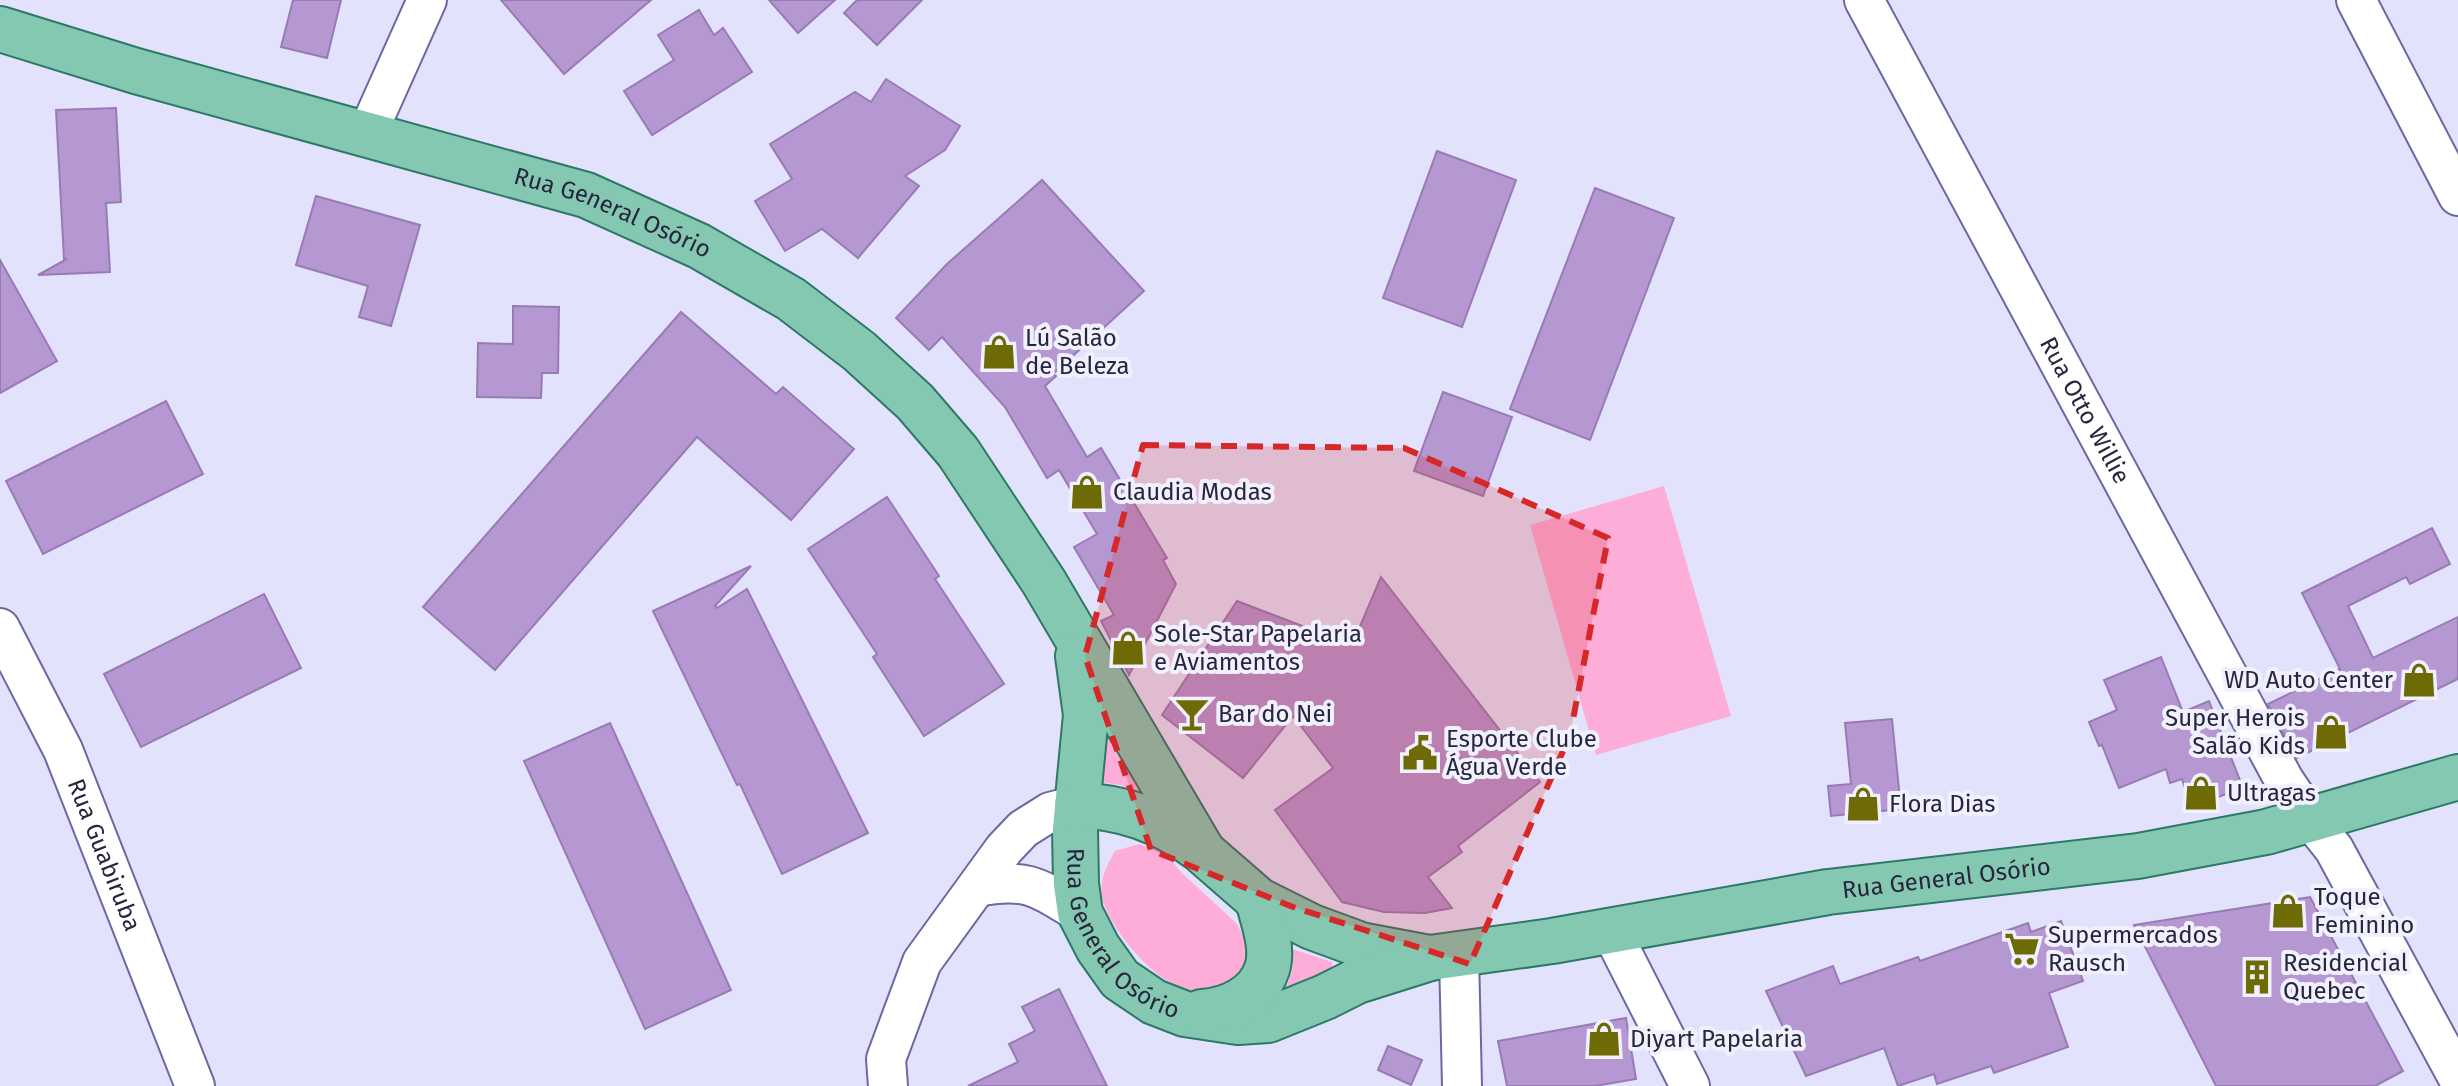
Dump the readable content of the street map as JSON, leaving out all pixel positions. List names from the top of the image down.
{
  "streets": {
    "main road": ["Rua General Osório"],
    "street": ["Rua Otto Willie", "Rua Guabiruba"]
  },
  "crossings": [
    ["Rua General Osório", "Rua Otto Willie"]
  ],
  "places": {
    "shop": [
      "Lú Salão de Beleza",
      "Claudia Modas",
      "Sole-Star Papelaria e Aviamentos",
      "WD Auto Center",
      "Super Herois Salão Kids",
      "Ultragas",
      "Flora Dias",
      "Toque Feminino",
      "Diyart Papelaria"
    ],
    "bar": ["Bar do Nei"],
    "public building": ["Esporte Clube Água Verde"],
    "supermarket": ["Supermercados Rausch"],
    "building": ["Residencial Quebec"]
  }
}
